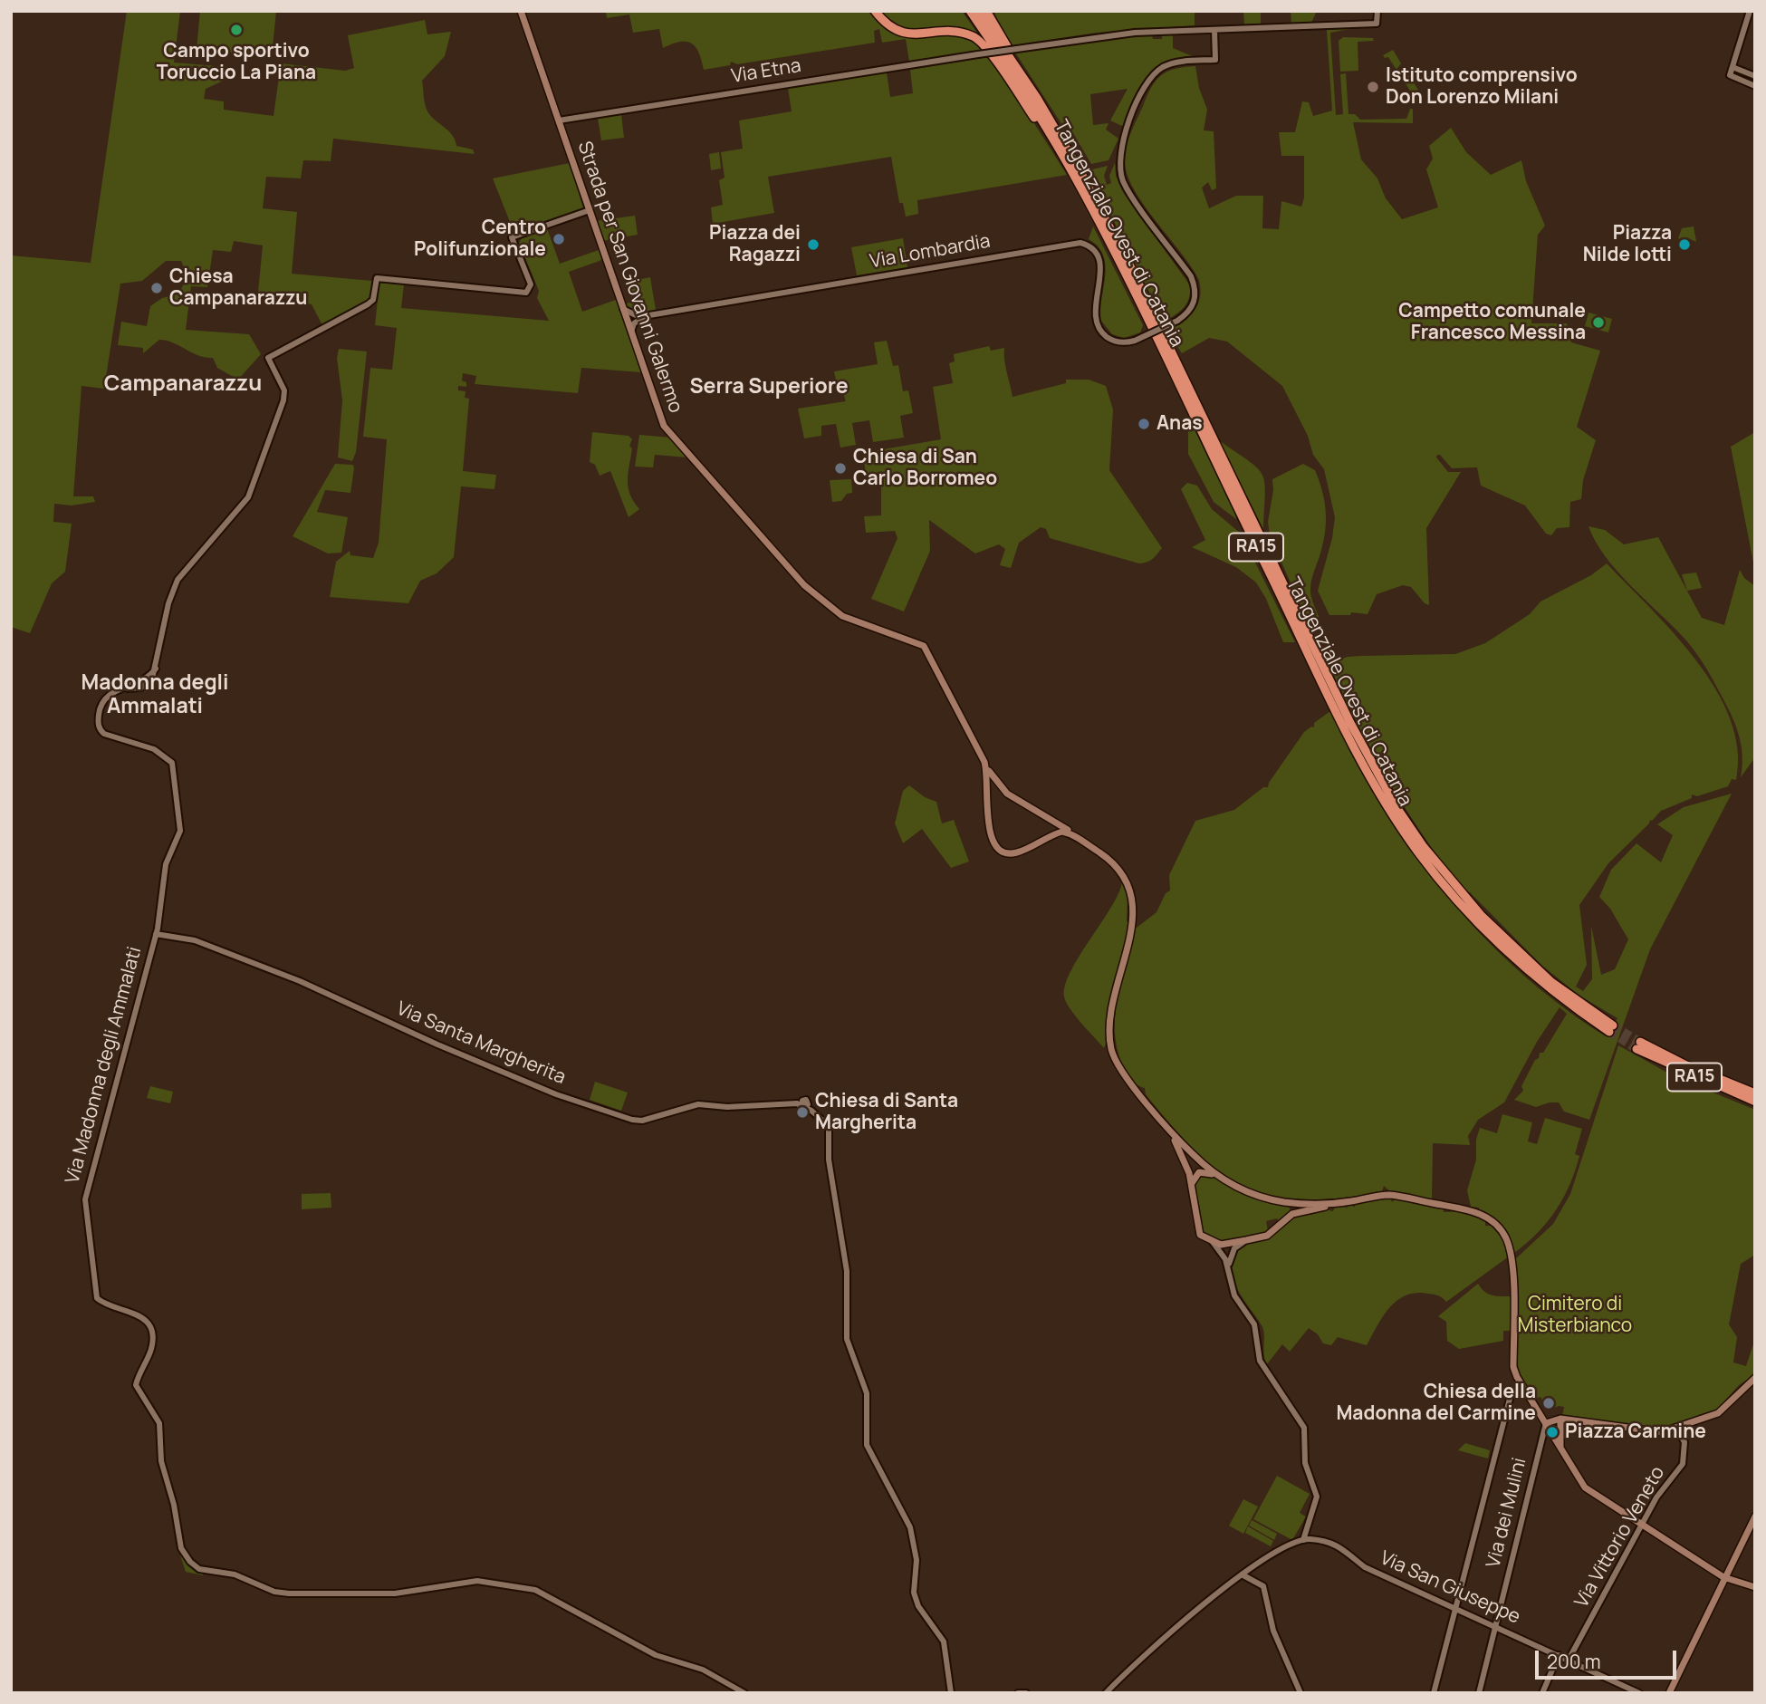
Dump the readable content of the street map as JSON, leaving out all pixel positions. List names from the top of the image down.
{
  "streets": {
    "highway": ["Tangenziale Ovest di Catania", "RA15"],
    "main road": ["Strada per San Giovanni Galermo"],
    "street": [
      "Via Etna",
      "Via Lombardia",
      "Via Santa Margherita",
      "Via Madonna degli Ammalati",
      "Via dei Mulini",
      "Via Vittorio Veneto",
      "Via San Giuseppe"
    ]
  },
  "crossings": [
    ["Via Etna", "Via Lombardia"],
    ["Via Etna", "Strada per San Giovanni Galermo"],
    ["Strada per San Giovanni Galermo", "Via Madonna degli Ammalati"],
    ["Via Santa Margherita", "Via Madonna degli Ammalati"],
    ["Via dei Mulini", "Via San Giuseppe"],
    ["Via Vittorio Veneto", "Via San Giuseppe"]
  ],
  "districts": ["Campanarazzu", "Serra Superiore", "Madonna degli Ammalati"],
  "parks": ["Cimitero di Misterbianco"],
  "places": [
    "Campo sportivo Toruccio La Piana",
    "Istituto comprensivo Don Lorenzo Milani",
    "Centro Polifunzionale",
    "Piazza dei Ragazzi",
    "Piazza Nilde Iotti",
    "Chiesa Campanarazzu",
    "Campetto comunale Francesco Messina",
    "Anas",
    "Chiesa di San Carlo Borromeo",
    "Chiesa di Santa Margherita",
    "Chiesa della Madonna del Carmine",
    "Piazza Carmine"
  ],
  "scale_bar": "200 m"
}
